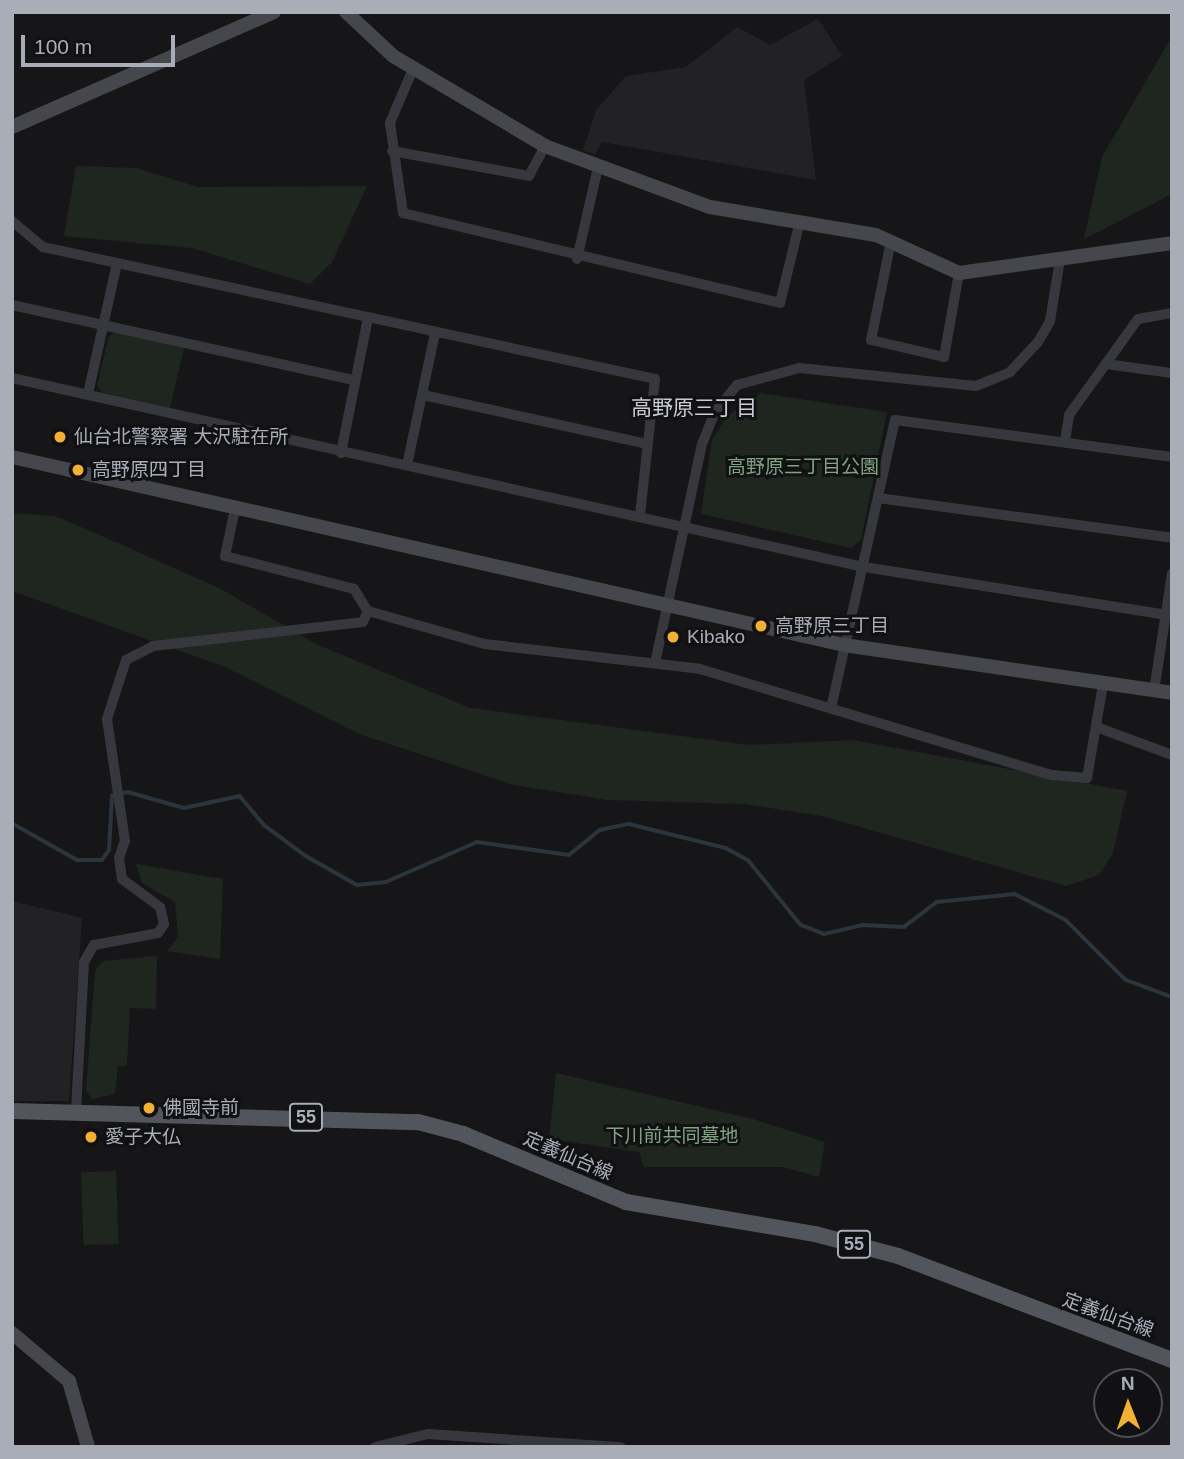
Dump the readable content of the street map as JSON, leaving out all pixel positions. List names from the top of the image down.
{
  "streets": {
    "main road": ["55", "定義仙台線"]
  },
  "districts": ["高野原三丁目"],
  "parks": ["高野原三丁目公園", "下川前共同墓地"],
  "places": [
    "仙台北警察署 大沢駐在所",
    "高野原四丁目",
    "高野原三丁目",
    "Kibako",
    "佛國寺前",
    "愛子大仏"
  ],
  "scale_bar": "100 m",
  "north": "top"
}
